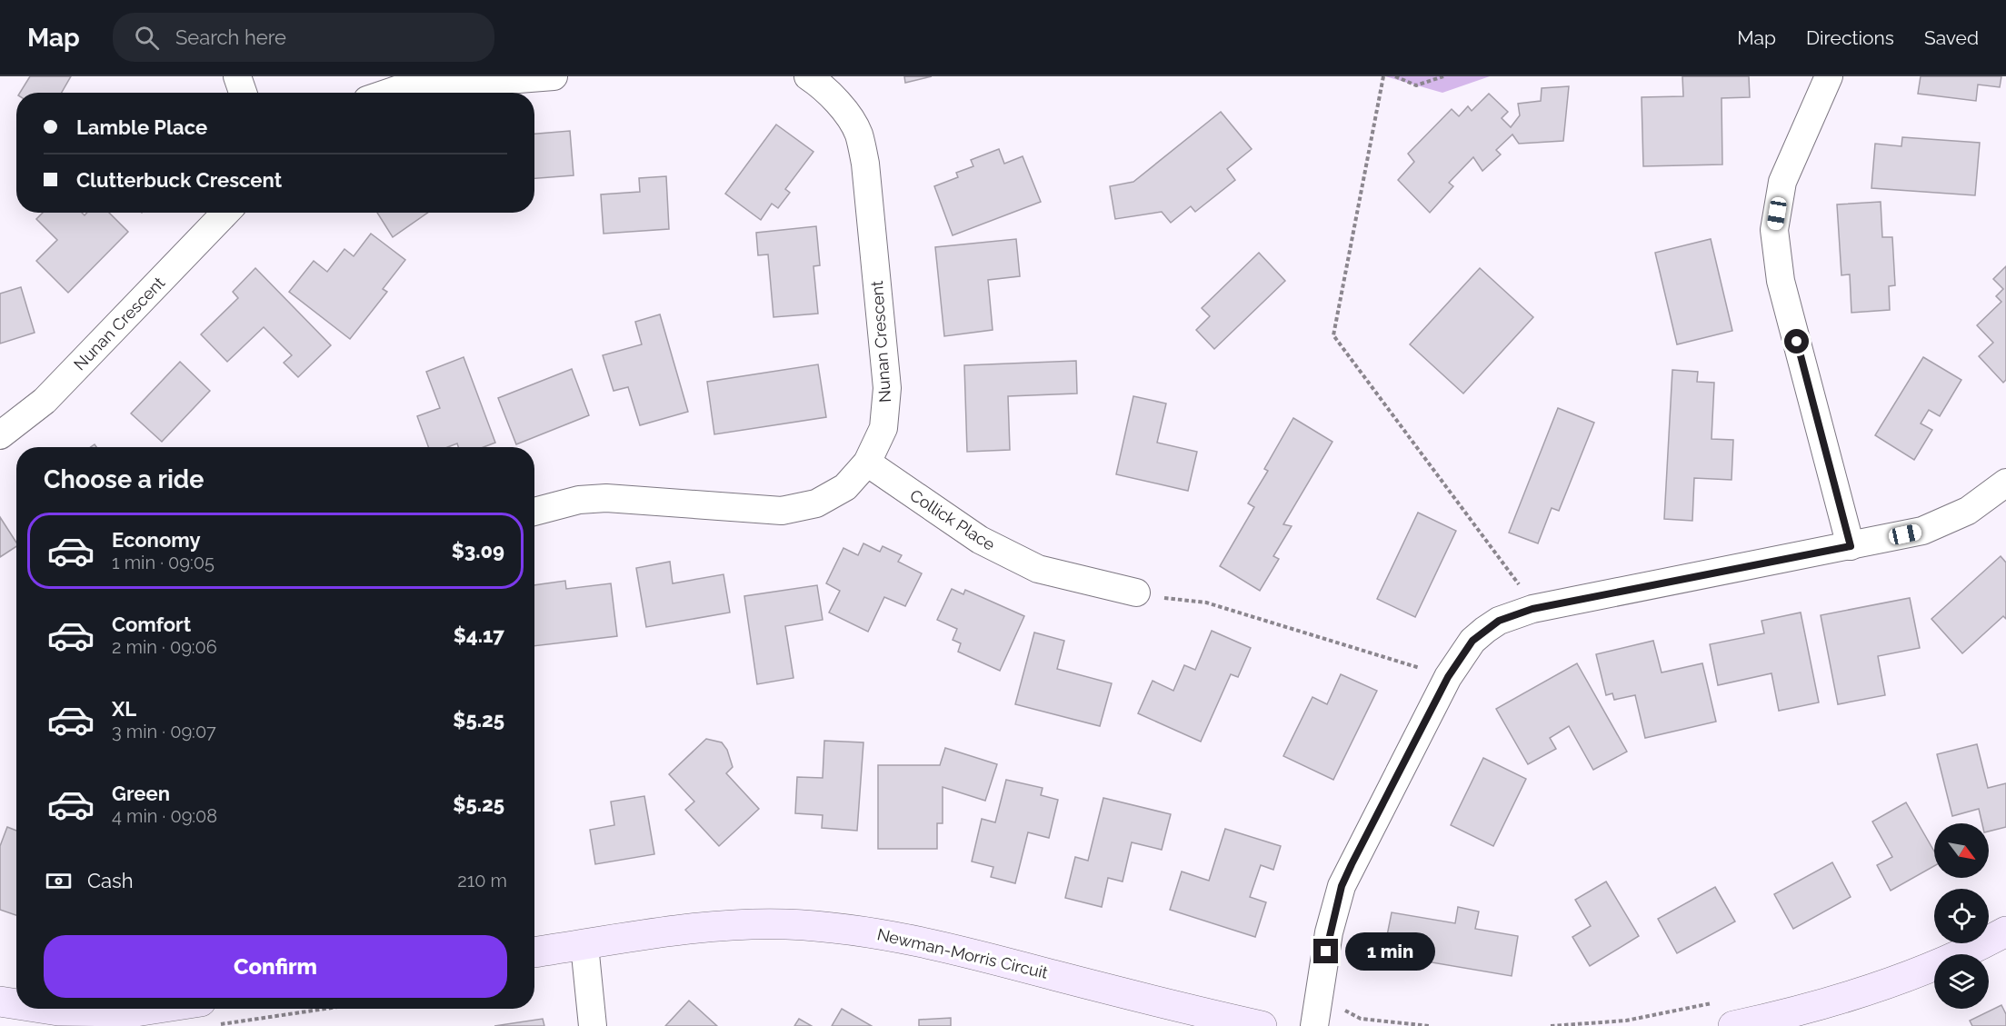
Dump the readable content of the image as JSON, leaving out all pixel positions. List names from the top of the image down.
{
  "streets": {
    "street": ["Nunan Crescent", "Collick Place", "Newman-Morris Circuit"]
  },
  "crossings": [
    ["Nunan Crescent", "Collick Place"]
  ],
  "north": "bottom right",
  "page": {
    "header": "Map",
    "search": "Search here",
    "nav": ["Map", "Directions", "Saved"],
    "banner": ["Lamble Place", "Clutterbuck Crescent"],
    "heading": "Choose a ride",
    "list": [
      {
        "name": "Economy",
        "note": "1 min · 09:05",
        "value": "$3.09"
      },
      {
        "name": "Comfort",
        "note": "2 min · 09:06",
        "value": "$4.17"
      },
      {
        "name": "XL",
        "note": "3 min · 09:07",
        "value": "$5.25"
      },
      {
        "name": "Green",
        "note": "4 min · 09:08",
        "value": "$5.25"
      }
    ],
    "pay": ["Cash", "210 m"],
    "buttons": "Confirm",
    "bubble": "1 min"
  }
}
